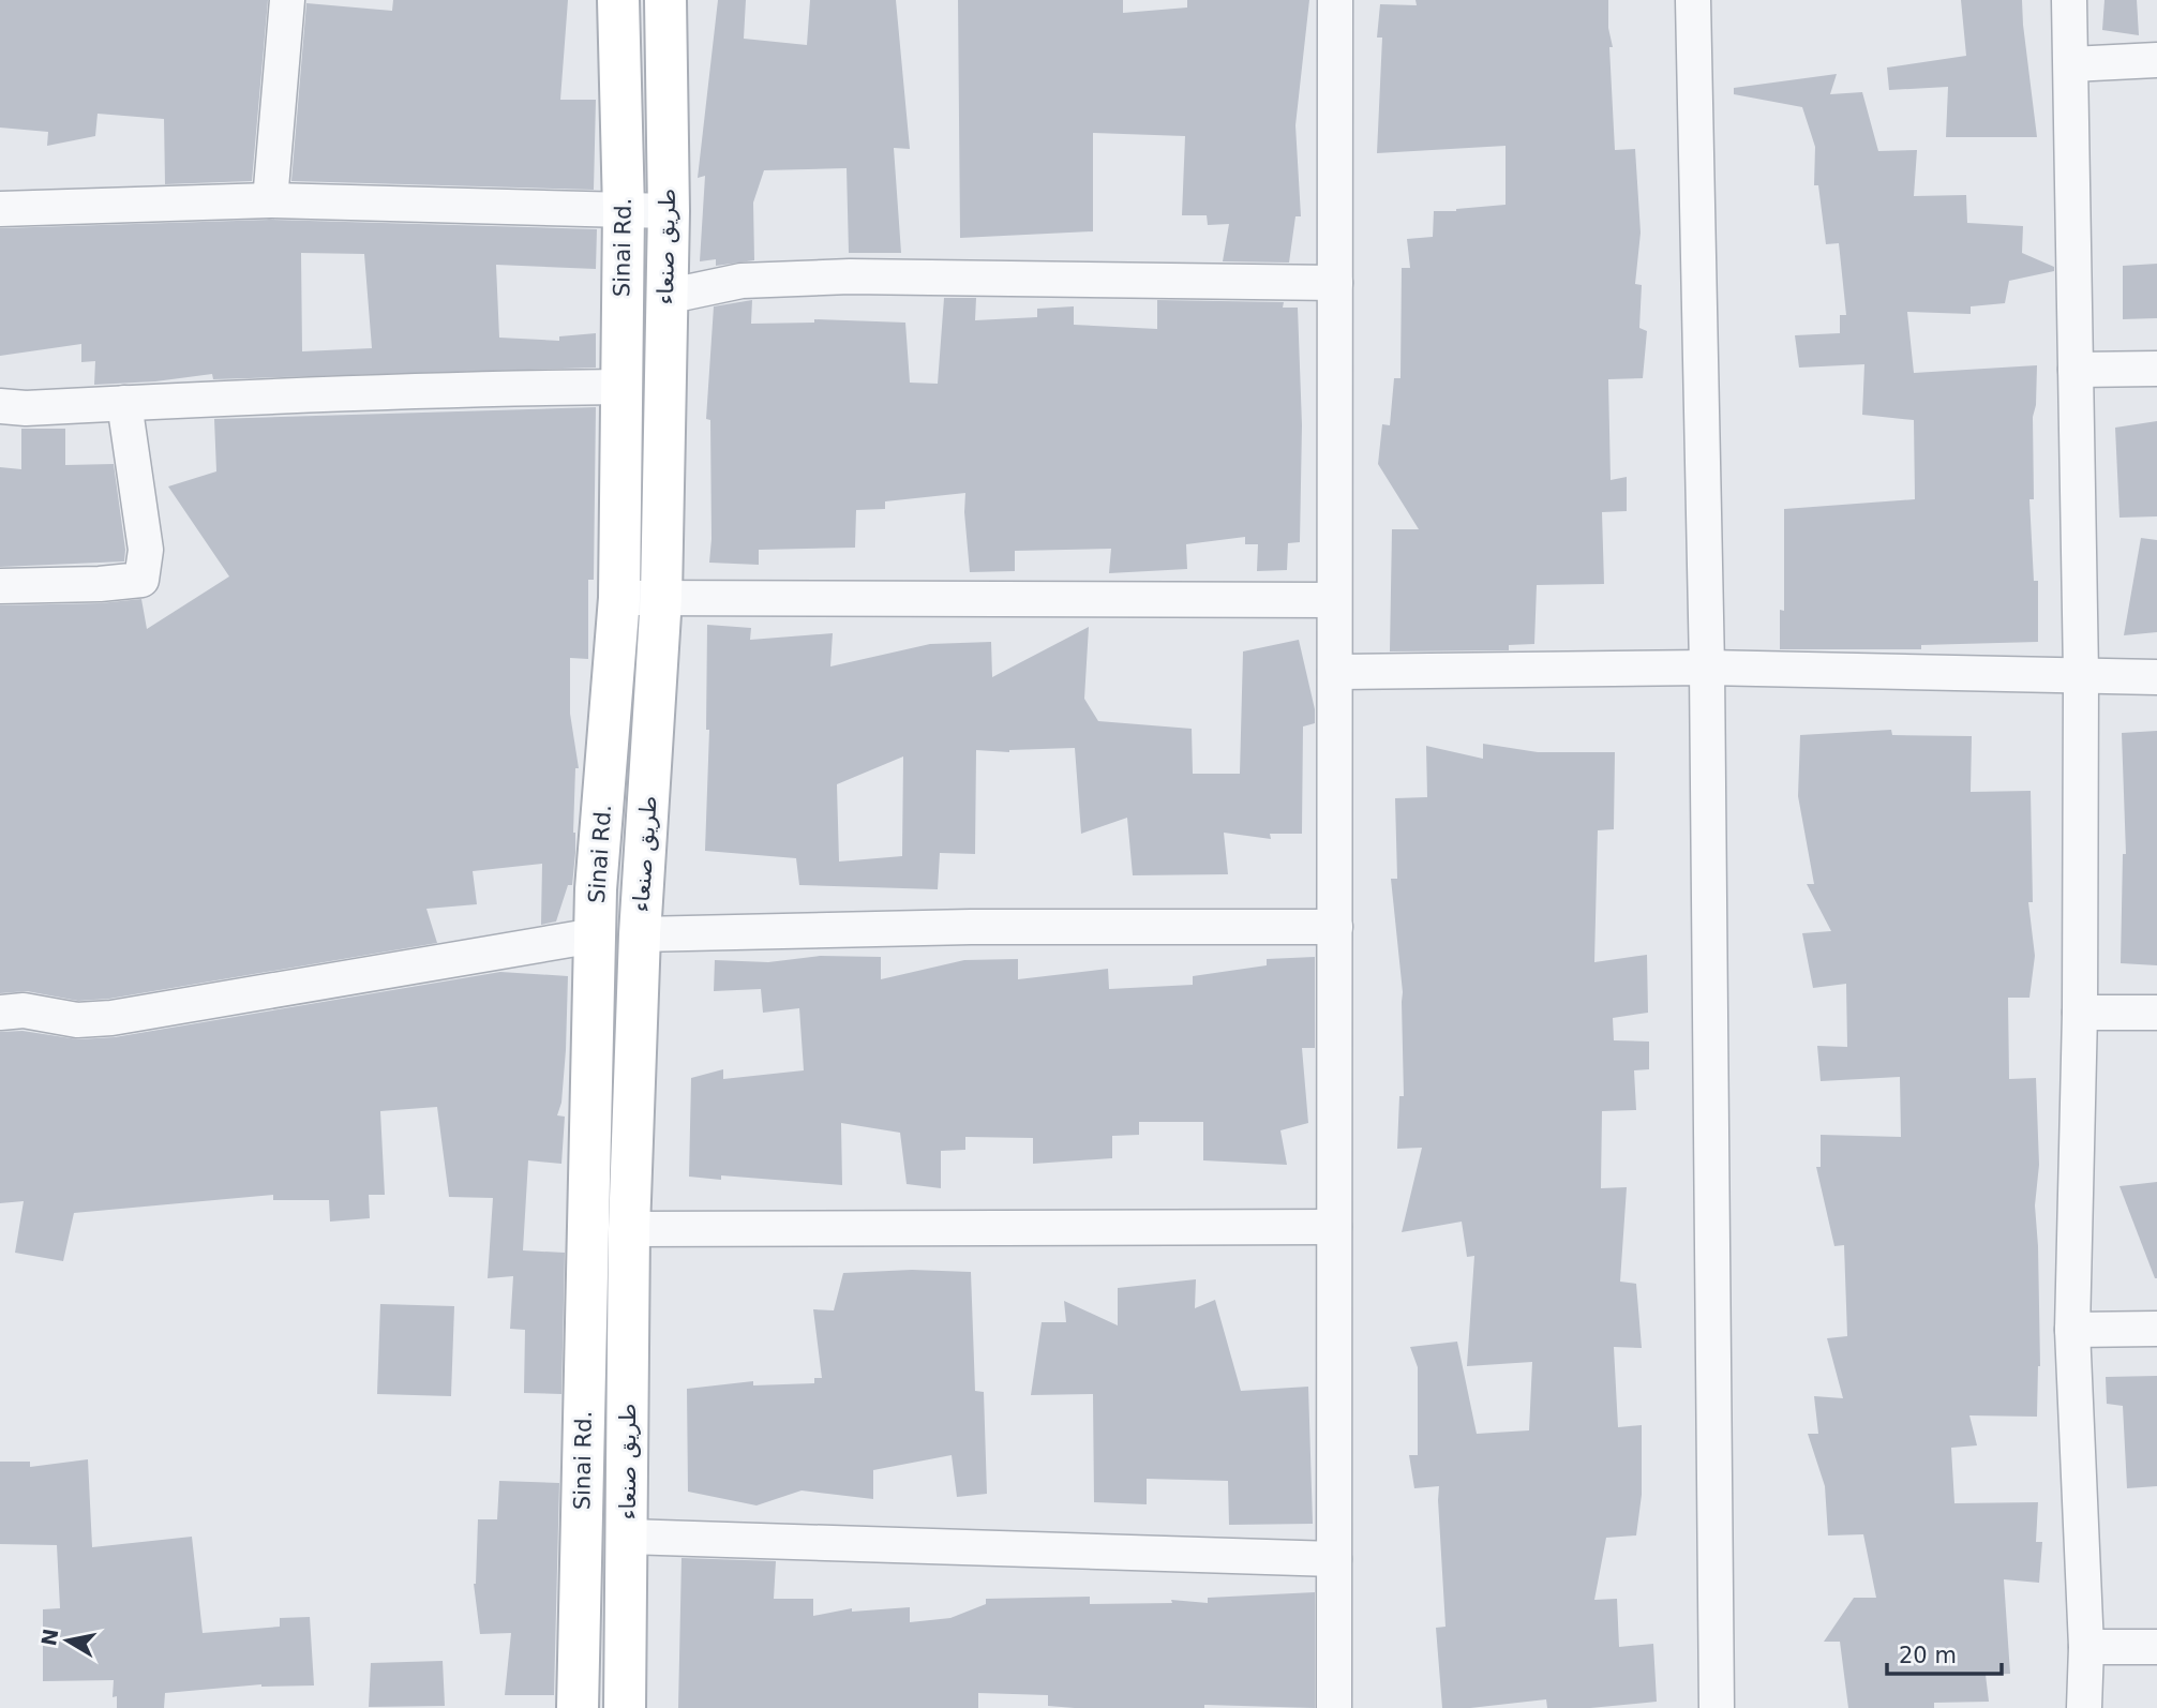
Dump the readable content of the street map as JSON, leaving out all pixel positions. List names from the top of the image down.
{
  "streets": {
    "main road": ["طريق صنعاء", "Sinai Rd."]
  },
  "scale_bar": "20 m",
  "north": "left"
}
